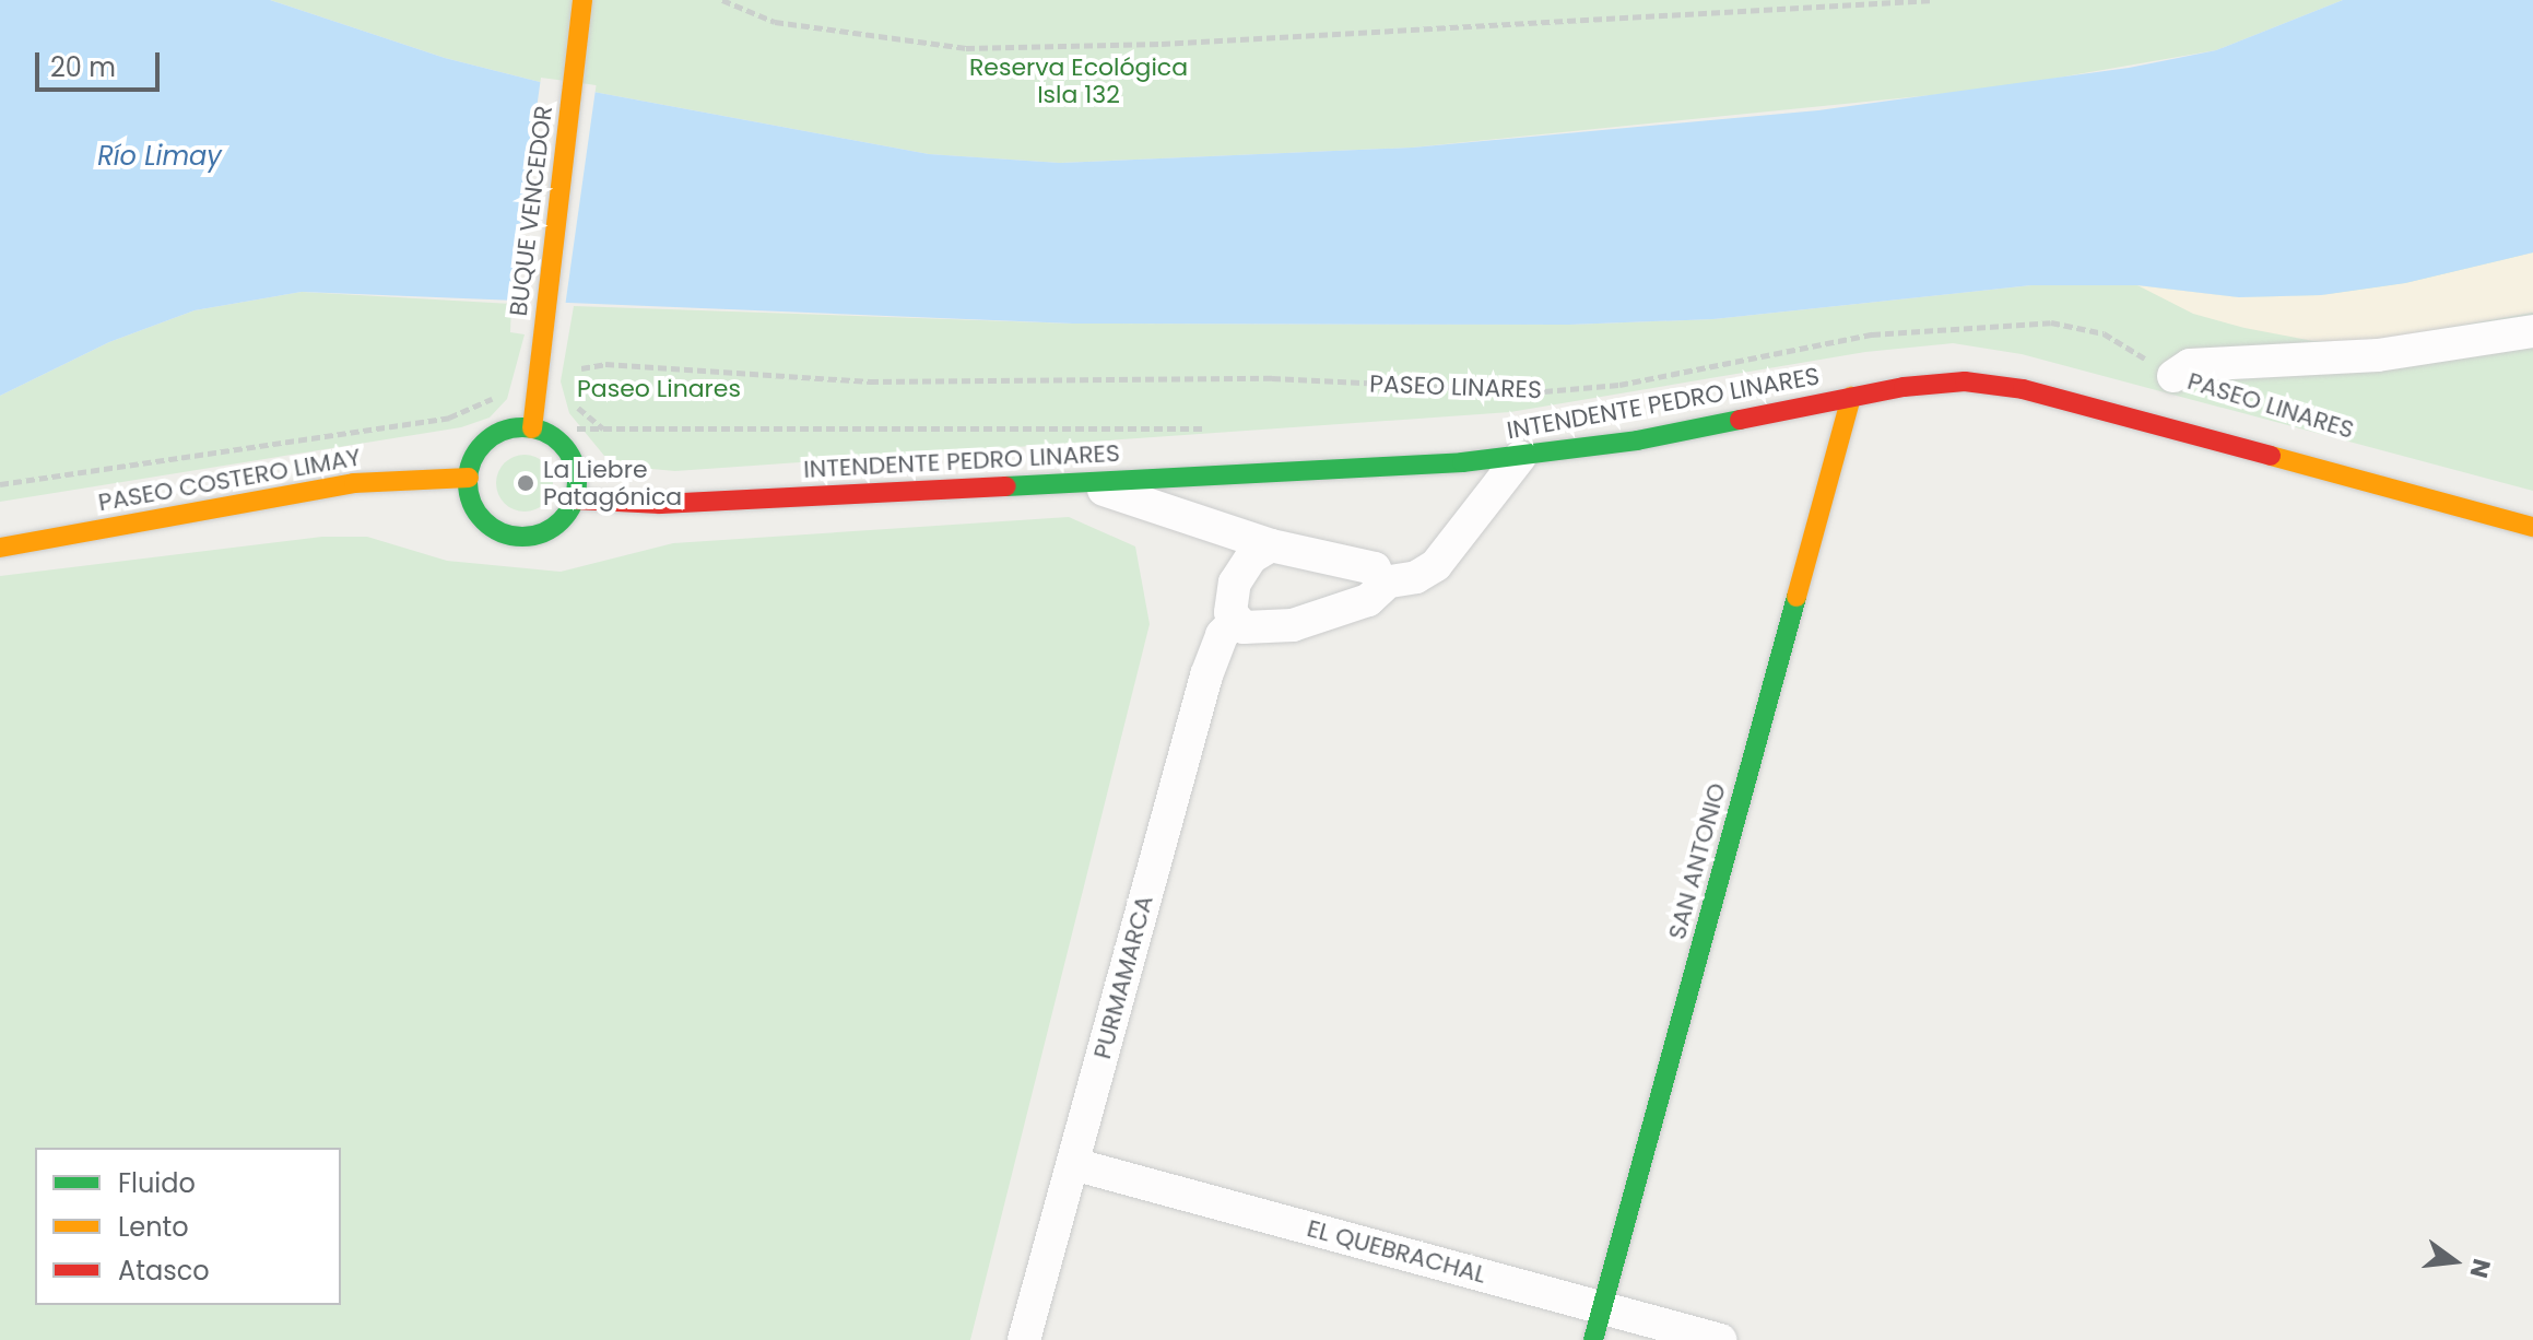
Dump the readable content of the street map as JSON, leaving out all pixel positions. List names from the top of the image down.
{
  "streets": {
    "main road": [
      "BUQUE VENCEDOR",
      "INTENDENTE PEDRO LINARES",
      "PASEO COSTERO LIMAY",
      "SAN ANTONIO"
    ],
    "street": ["PURMAMARCA", "EL QUEBRACHAL"],
    "path": ["PASEO LINARES"]
  },
  "crossings": [
    ["BUQUE VENCEDOR", "INTENDENTE PEDRO LINARES"],
    ["BUQUE VENCEDOR", "PASEO COSTERO LIMAY"],
    ["INTENDENTE PEDRO LINARES", "PASEO COSTERO LIMAY"],
    ["INTENDENTE PEDRO LINARES", "SAN ANTONIO"],
    ["SAN ANTONIO", "EL QUEBRACHAL"],
    ["PURMAMARCA", "EL QUEBRACHAL"]
  ],
  "water": ["Río Limay"],
  "parks": ["Reserva Ecológica Isla 132", "Paseo Linares"],
  "places": ["La Liebre Patagónica"],
  "legend": ["Fluido", "Lento", "Atasco"],
  "scale_bar": "20 m",
  "north": "right"
}
